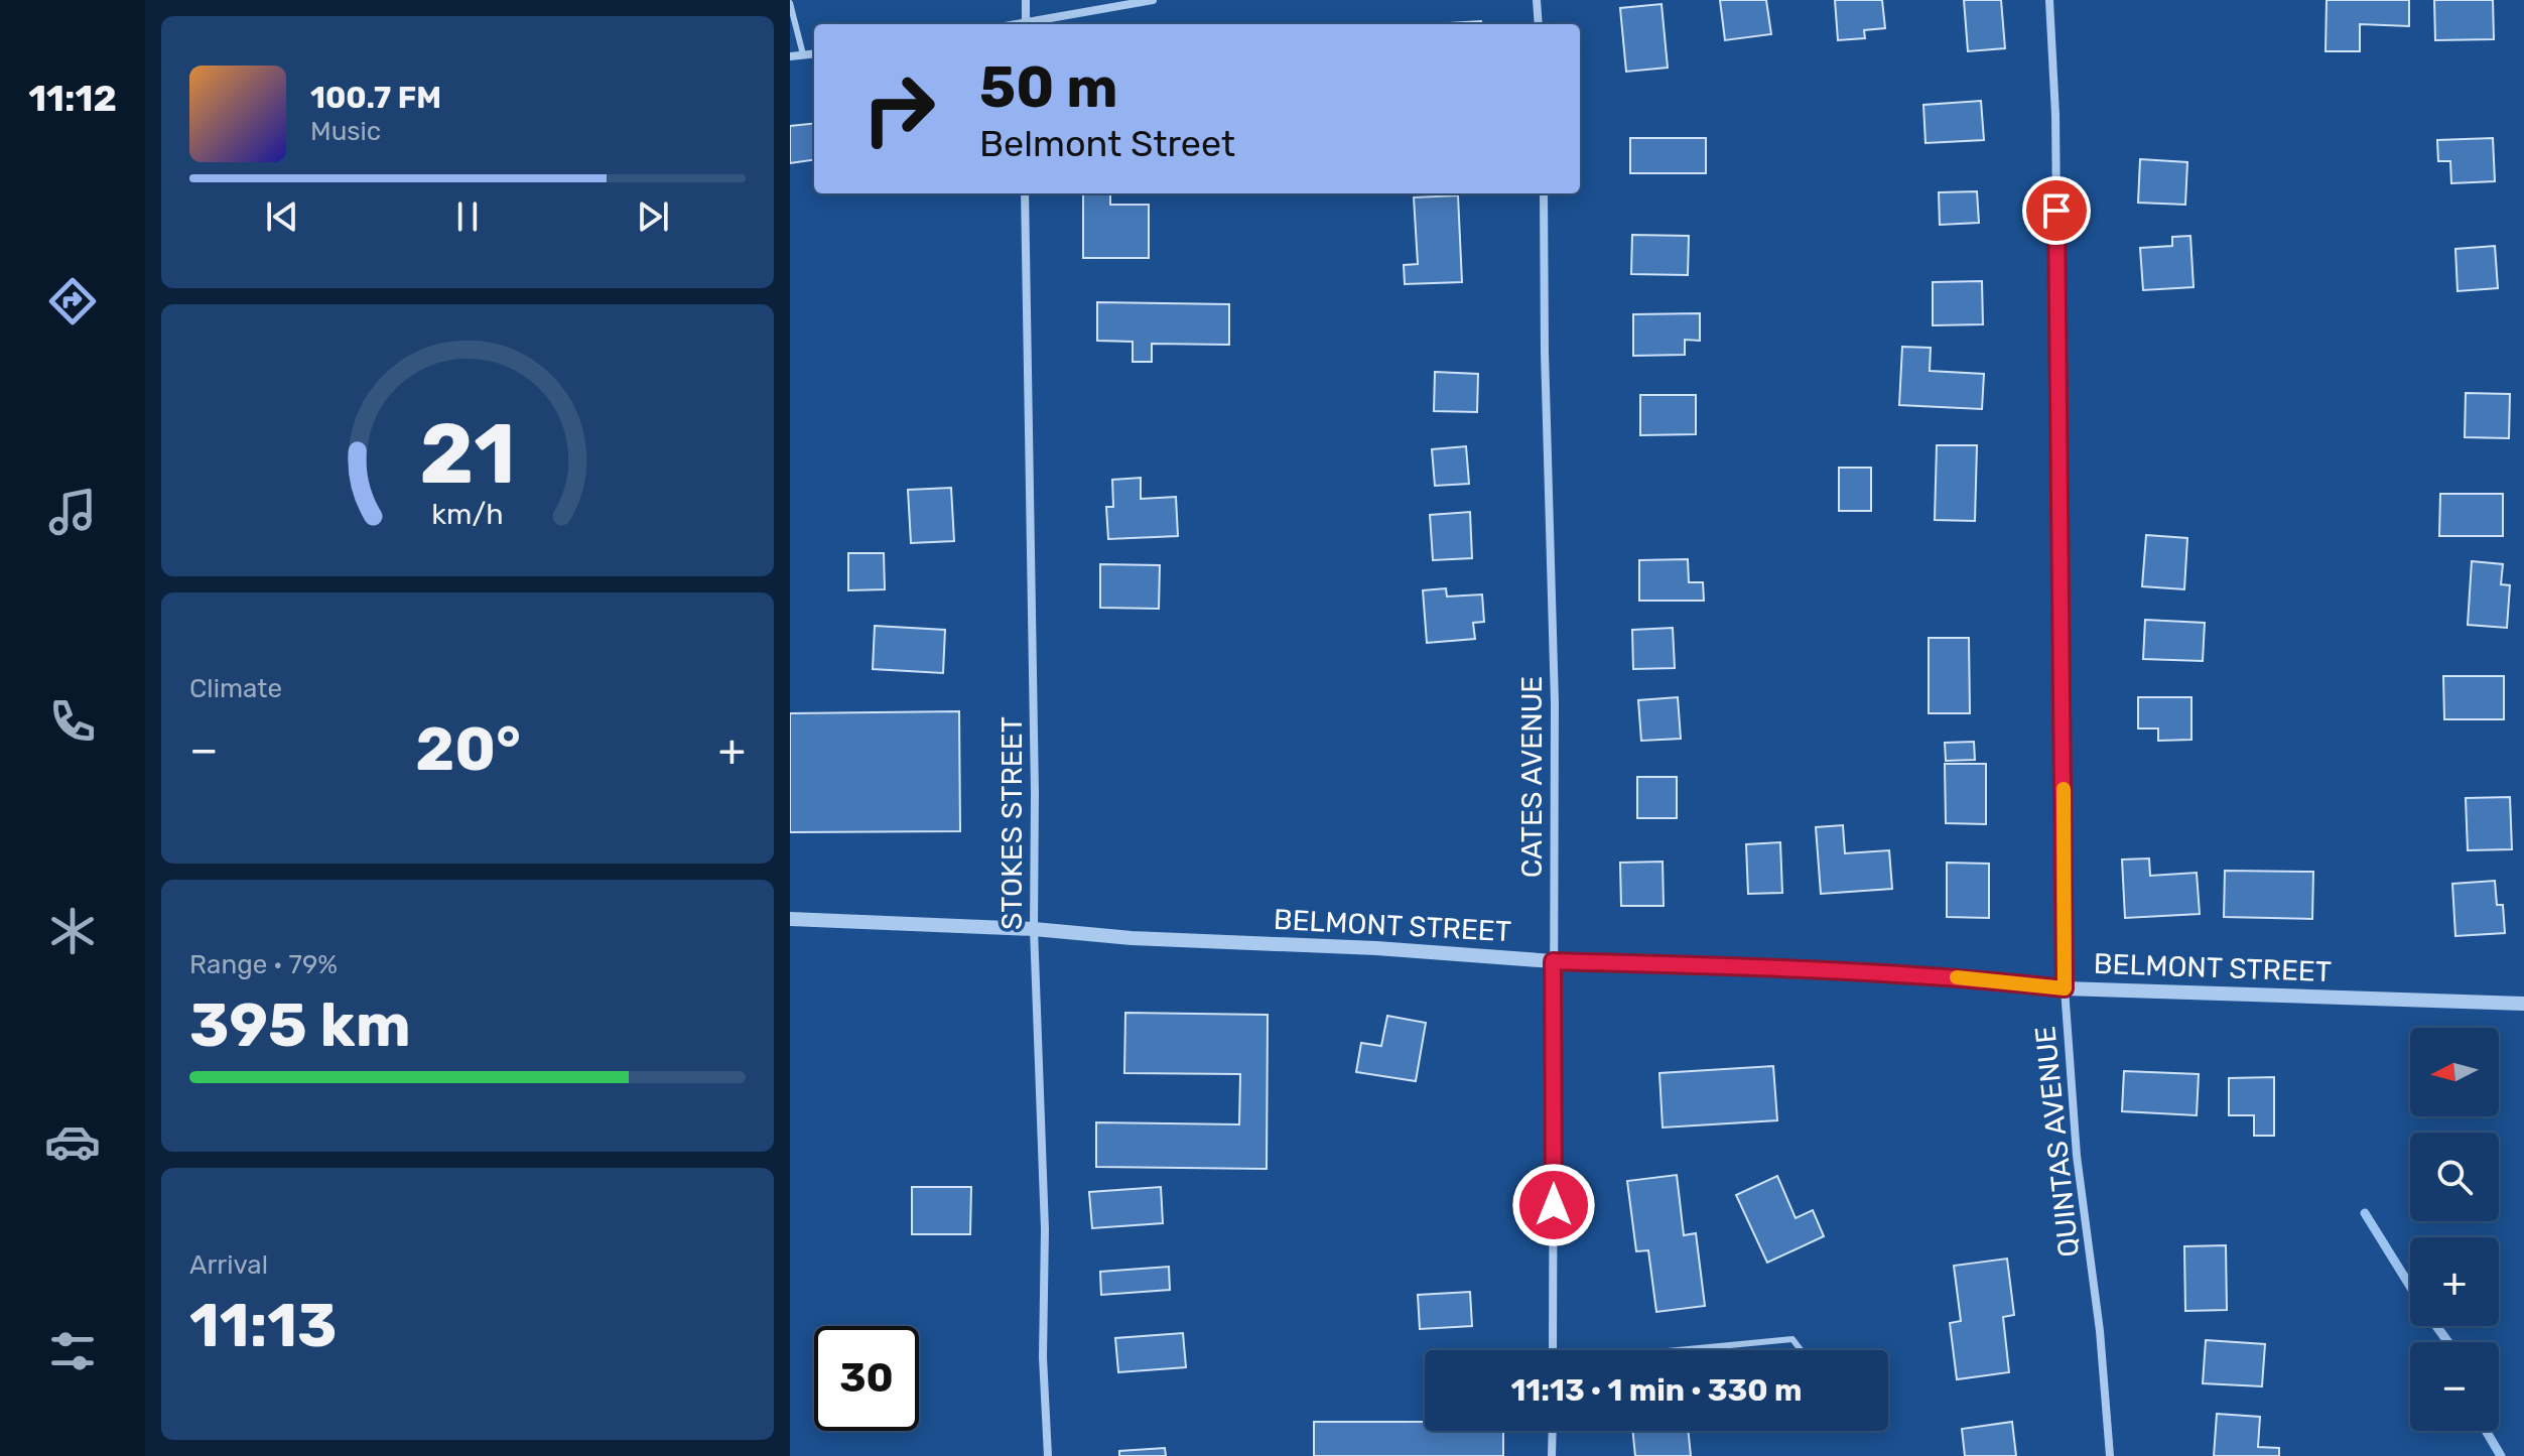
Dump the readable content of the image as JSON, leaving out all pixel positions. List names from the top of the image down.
{
  "streets": {
    "street": [
      "CATES AVENUE",
      "STOKES STREET",
      "BELMONT STREET",
      "QUINTAS AVENUE"
    ]
  },
  "crossings": [
    ["CATES AVENUE", "BELMONT STREET"],
    ["STOKES STREET", "BELMONT STREET"],
    ["BELMONT STREET", "QUINTAS AVENUE"]
  ],
  "north": "left",
  "page": {
    "tabs": "11:12",
    "turn": ["50 m", "Belmont Street"],
    "song": ["100.7 FM", "Music"],
    "tile": [
      "Climate",
      ["Range · 79%", "395 km"],
      ["Arrival", "11:13"]
    ],
    "heat": ["−", "20°", "+"],
    "map_buttons": ["+", "−"],
    "limit": "30",
    "trip": "11:13 · 1 min · 330 m",
    "gauge": ["21", "km/h"]
  }
}
